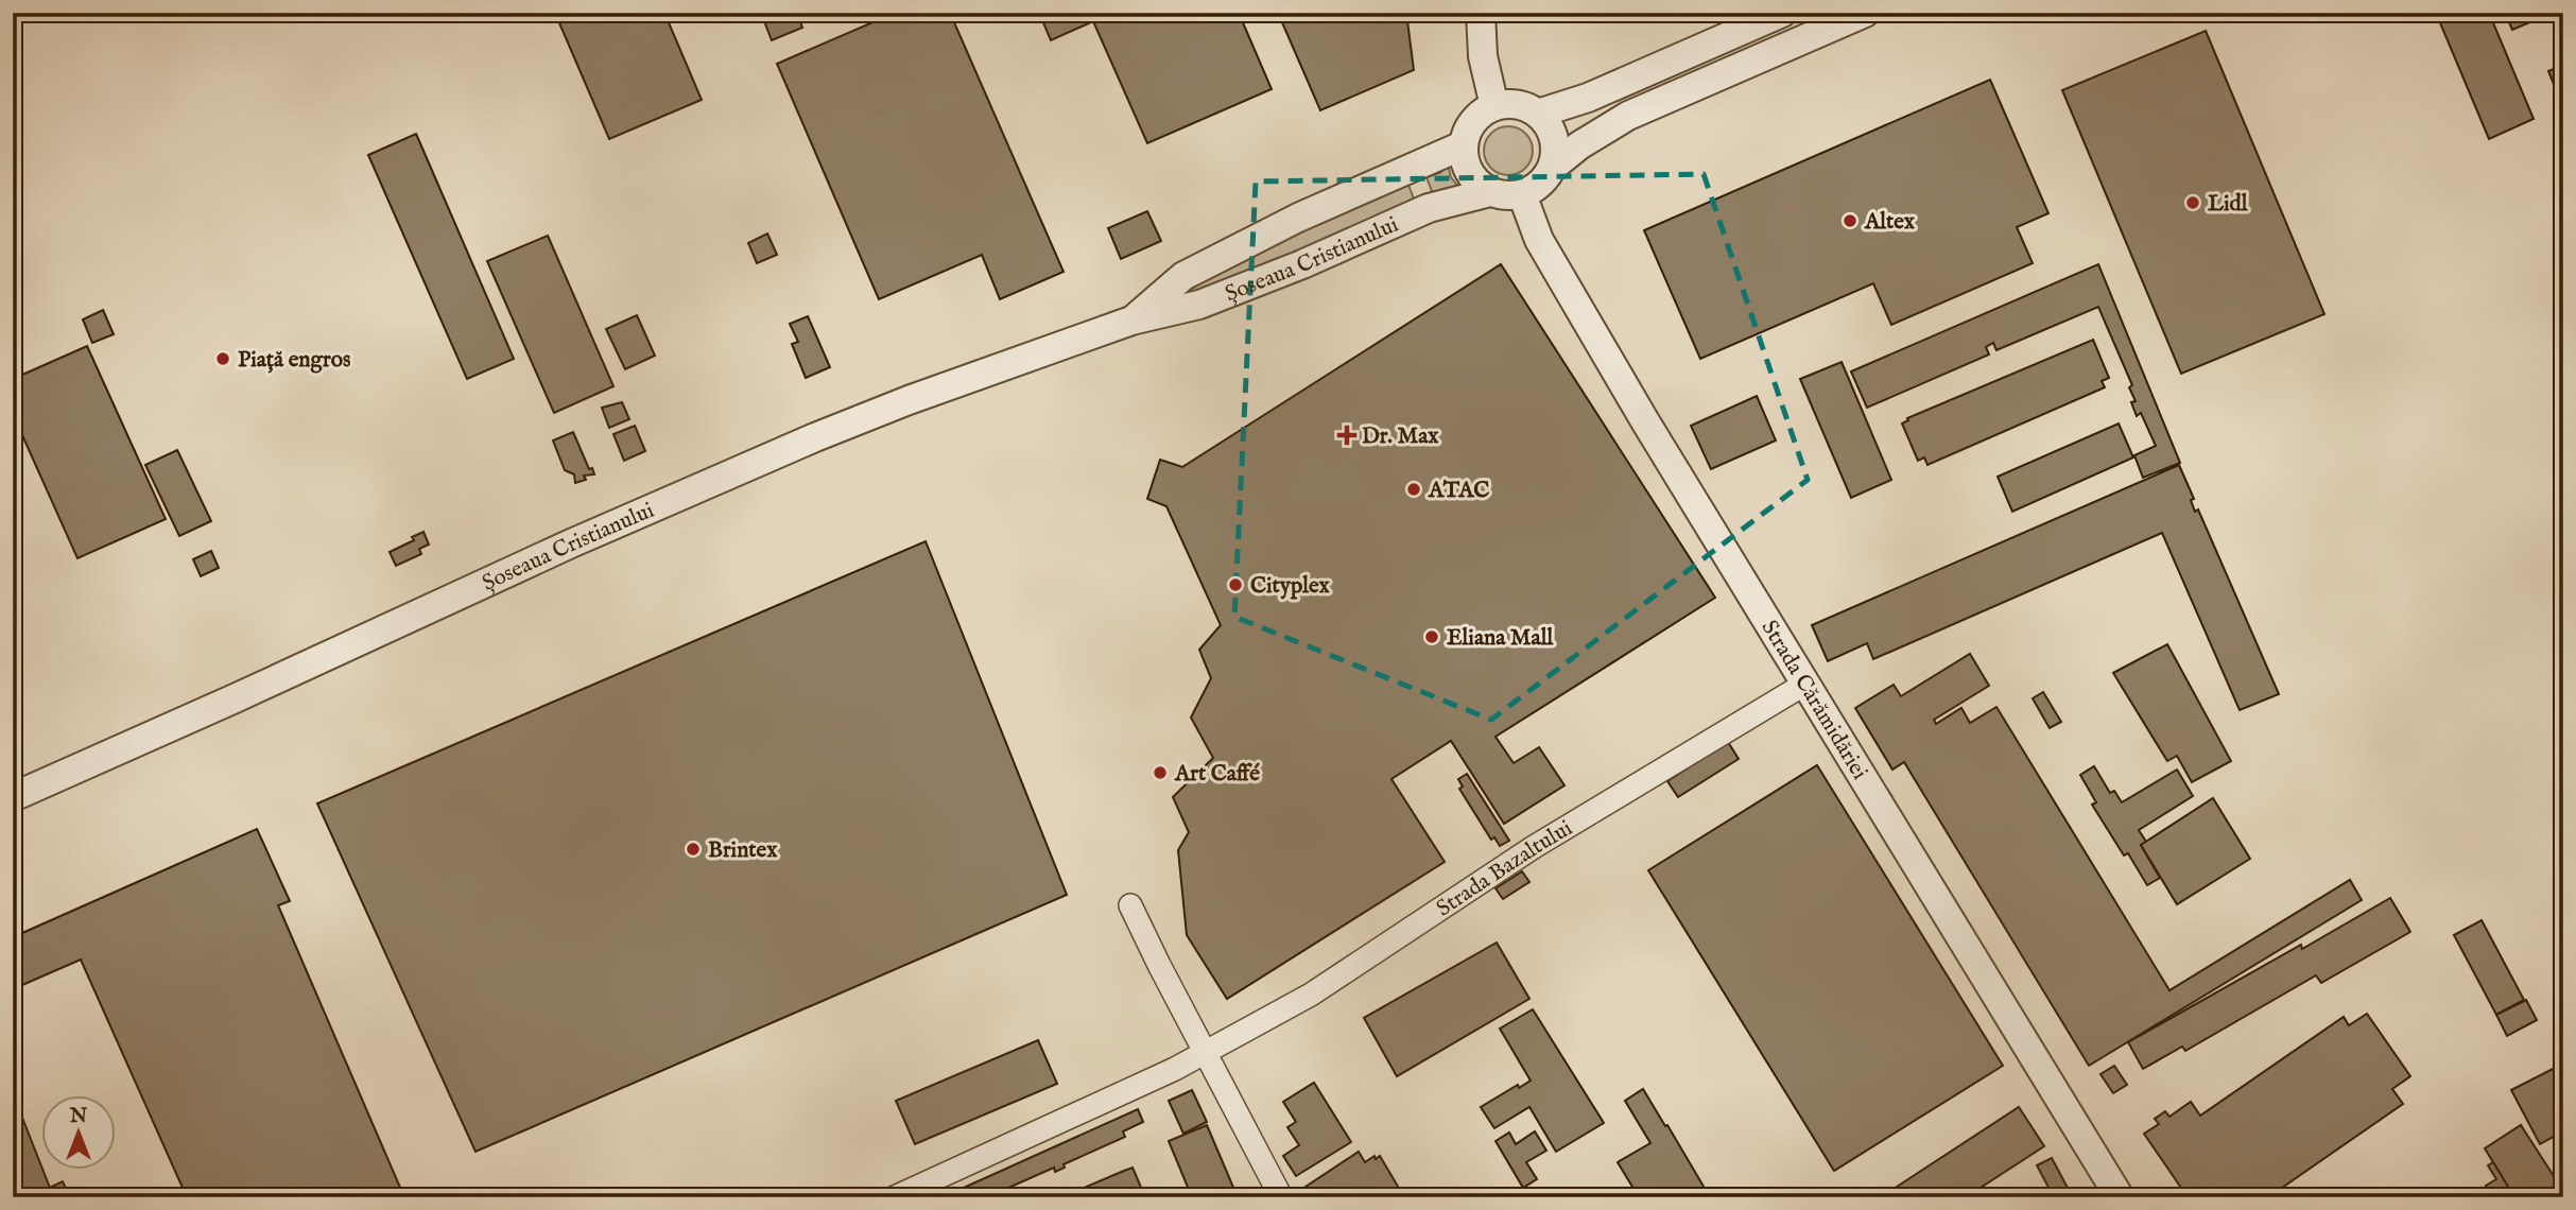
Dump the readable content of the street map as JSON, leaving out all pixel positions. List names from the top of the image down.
{
  "streets": {
    "street": ["Șoseaua Cristianului", "Strada Cărămidăriei", "Strada Bazaltului"]
  },
  "crossings": [
    ["Șoseaua Cristianului", "Strada Cărămidăriei"],
    ["Strada Cărămidăriei", "Strada Bazaltului"]
  ],
  "places": {
    "other": [
      "Lidl",
      "Altex",
      "Piață engros",
      "ATAC",
      "Cityplex",
      "Eliana Mall",
      "Art Caffé",
      "Brintex"
    ],
    "health": ["Dr. Max"]
  },
  "north": "top"
}
